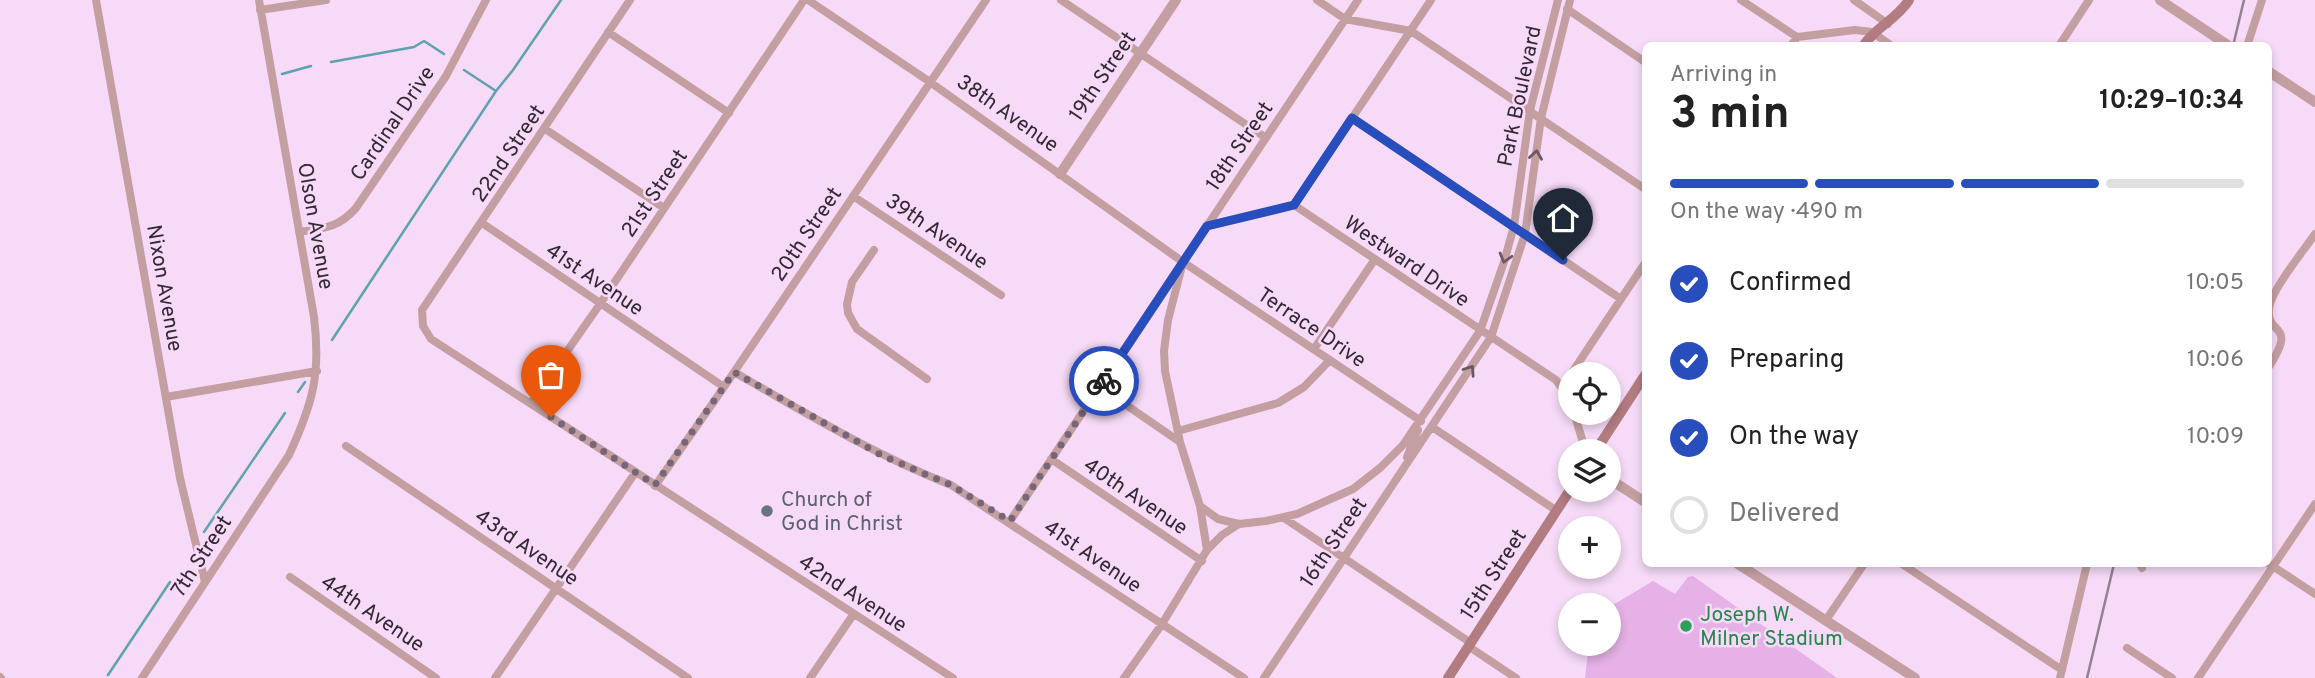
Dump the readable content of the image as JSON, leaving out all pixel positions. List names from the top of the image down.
{
  "streets": {
    "main road": ["15th Street"],
    "street": [
      "19th Street",
      "Park Boulevard",
      "38th Avenue",
      "Cardinal Drive",
      "18th Street",
      "22nd Street",
      "21st Street",
      "Olson Avenue",
      "39th Avenue",
      "20th Street",
      "Westward Drive",
      "41st Avenue",
      "Nixon Avenue",
      "Terrace Drive",
      "40th Avenue",
      "16th Street",
      "43rd Avenue",
      "7th Street",
      "42nd Avenue",
      "44th Avenue"
    ]
  },
  "crossings": [
    ["19th Street", "38th Avenue"],
    ["Park Boulevard", "Westward Drive"],
    ["Park Boulevard", "41st Avenue"],
    ["Park Boulevard", "Terrace Drive"],
    ["Park Boulevard", "40th Avenue"],
    ["Park Boulevard", "16th Street"],
    ["38th Avenue", "18th Street"],
    ["38th Avenue", "21st Street"],
    ["38th Avenue", "20th Street"],
    ["38th Avenue", "Terrace Drive"],
    ["Cardinal Drive", "Olson Avenue"],
    ["18th Street", "41st Avenue"],
    ["18th Street", "Terrace Drive"],
    ["18th Street", "40th Avenue"],
    ["22nd Street", "41st Avenue"],
    ["22nd Street", "42nd Avenue"],
    ["21st Street", "41st Avenue"],
    ["21st Street", "42nd Avenue"],
    ["Olson Avenue", "7th Street"],
    ["39th Avenue", "20th Street"],
    ["20th Street", "41st Avenue"],
    ["20th Street", "42nd Avenue"],
    ["Nixon Avenue", "7th Street"]
  ],
  "places": ["Church of God in Christ", "Joseph W. Milner Stadium"],
  "page": {
    "heading": ["3 min", "Arriving in", "10:29–10:34"],
    "bar": "On the way · 490 m",
    "list": [
      ["Confirmed", "10:05"],
      ["Preparing", "10:06"],
      ["On the way", "10:09"],
      "Delivered"
    ],
    "map_buttons": ["+", "−"]
  }
}
